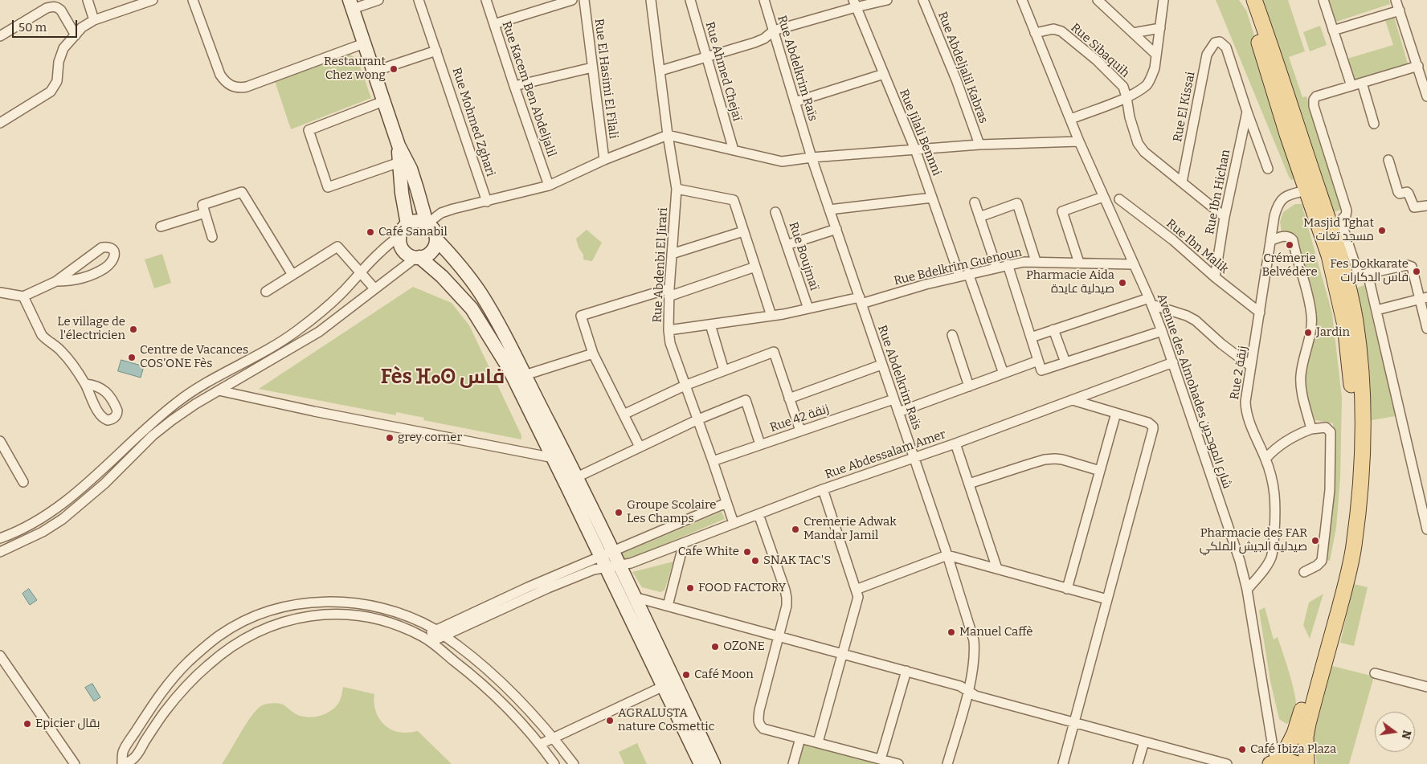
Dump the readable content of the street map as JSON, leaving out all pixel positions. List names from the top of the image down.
{
  "streets": {
    "street": [
      "Rue Sibaquih",
      "Rue Abdeljalil Kabras",
      "Rue Abdelkrim Raïs",
      "Rue Ahmed Chejaï",
      "Rue El Hasimi El Filali",
      "Rue Kacem Ben Abdeljalil",
      "Rue El Kissai",
      "Rue Mohmed Zghari",
      "Rue Jilali Bennni",
      "Rue Ibn Hichan",
      "Rue Ibn Malik",
      "Rue Boujmaï",
      "Rue Abdenbi El Jirari",
      "Rue Bdelkrim Guenoun",
      "Rue 2 زنقة",
      "Avenue des Almohades شارع الموحدين",
      "Rue 42 زنقة",
      "Rue Abdessalam Amer"
    ]
  },
  "crossings": [
    ["Rue Sibaquih", "Rue El Kissai"],
    ["Rue Sibaquih", "Rue Ibn Hichan"],
    ["Rue Sibaquih", "Avenue des Almohades شارع الموحدين"],
    ["Rue Abdelkrim Raïs", "Rue Bdelkrim Guenoun"],
    ["Rue Abdelkrim Raïs", "Rue 42 زنقة"],
    ["Rue Abdelkrim Raïs", "Rue Abdessalam Amer"],
    ["Rue El Kissai", "Rue Ibn Hichan"],
    ["Rue Jilali Bennni", "Rue Bdelkrim Guenoun"],
    ["Rue Ibn Hichan", "Rue Ibn Malik"],
    ["Rue Ibn Malik", "Rue 2 زنقة"],
    ["Rue Boujmaï", "Rue Bdelkrim Guenoun"],
    ["Rue Abdenbi El Jirari", "Rue Bdelkrim Guenoun"],
    ["Rue Abdenbi El Jirari", "Rue 42 زنقة"],
    ["Rue Abdenbi El Jirari", "Rue Abdessalam Amer"],
    ["Rue Bdelkrim Guenoun", "Avenue des Almohades شارع الموحدين"],
    ["Rue 2 زنقة", "Avenue des Almohades شارع الموحدين"],
    ["Avenue des Almohades شارع الموحدين", "Rue Abdessalam Amer"]
  ],
  "districts": ["Fès ⴼⴰⵙ فاس"],
  "places": [
    "Restaurant Chez wong",
    "Masjid Tghat مسجد تغات",
    "Café Sanabil",
    "Crémerie Belvédère",
    "Fes Dokkarate فاس الدكارات",
    "Pharmacie Aida صيدلية عايدة",
    "Le village de l'électricien",
    "Jardin",
    "Centre de Vacances COS’ONE Fès",
    "grey corner",
    "Groupe Scolaire Les Champs",
    "Cremerie Adwak Mandar Jamil",
    "Pharmacie des FAR صيدلية الجيش الملكي",
    "Cafe White",
    "SNAK TAC'S",
    "FOOD FACTORY",
    "Manuel Caffè",
    "OZONE",
    "Café Moon",
    "AGRALUSTA nature Cosmettic",
    "Epicier بقال",
    "Café Ibiza Plaza"
  ],
  "scale_bar": "50 m",
  "north": "right"
}
